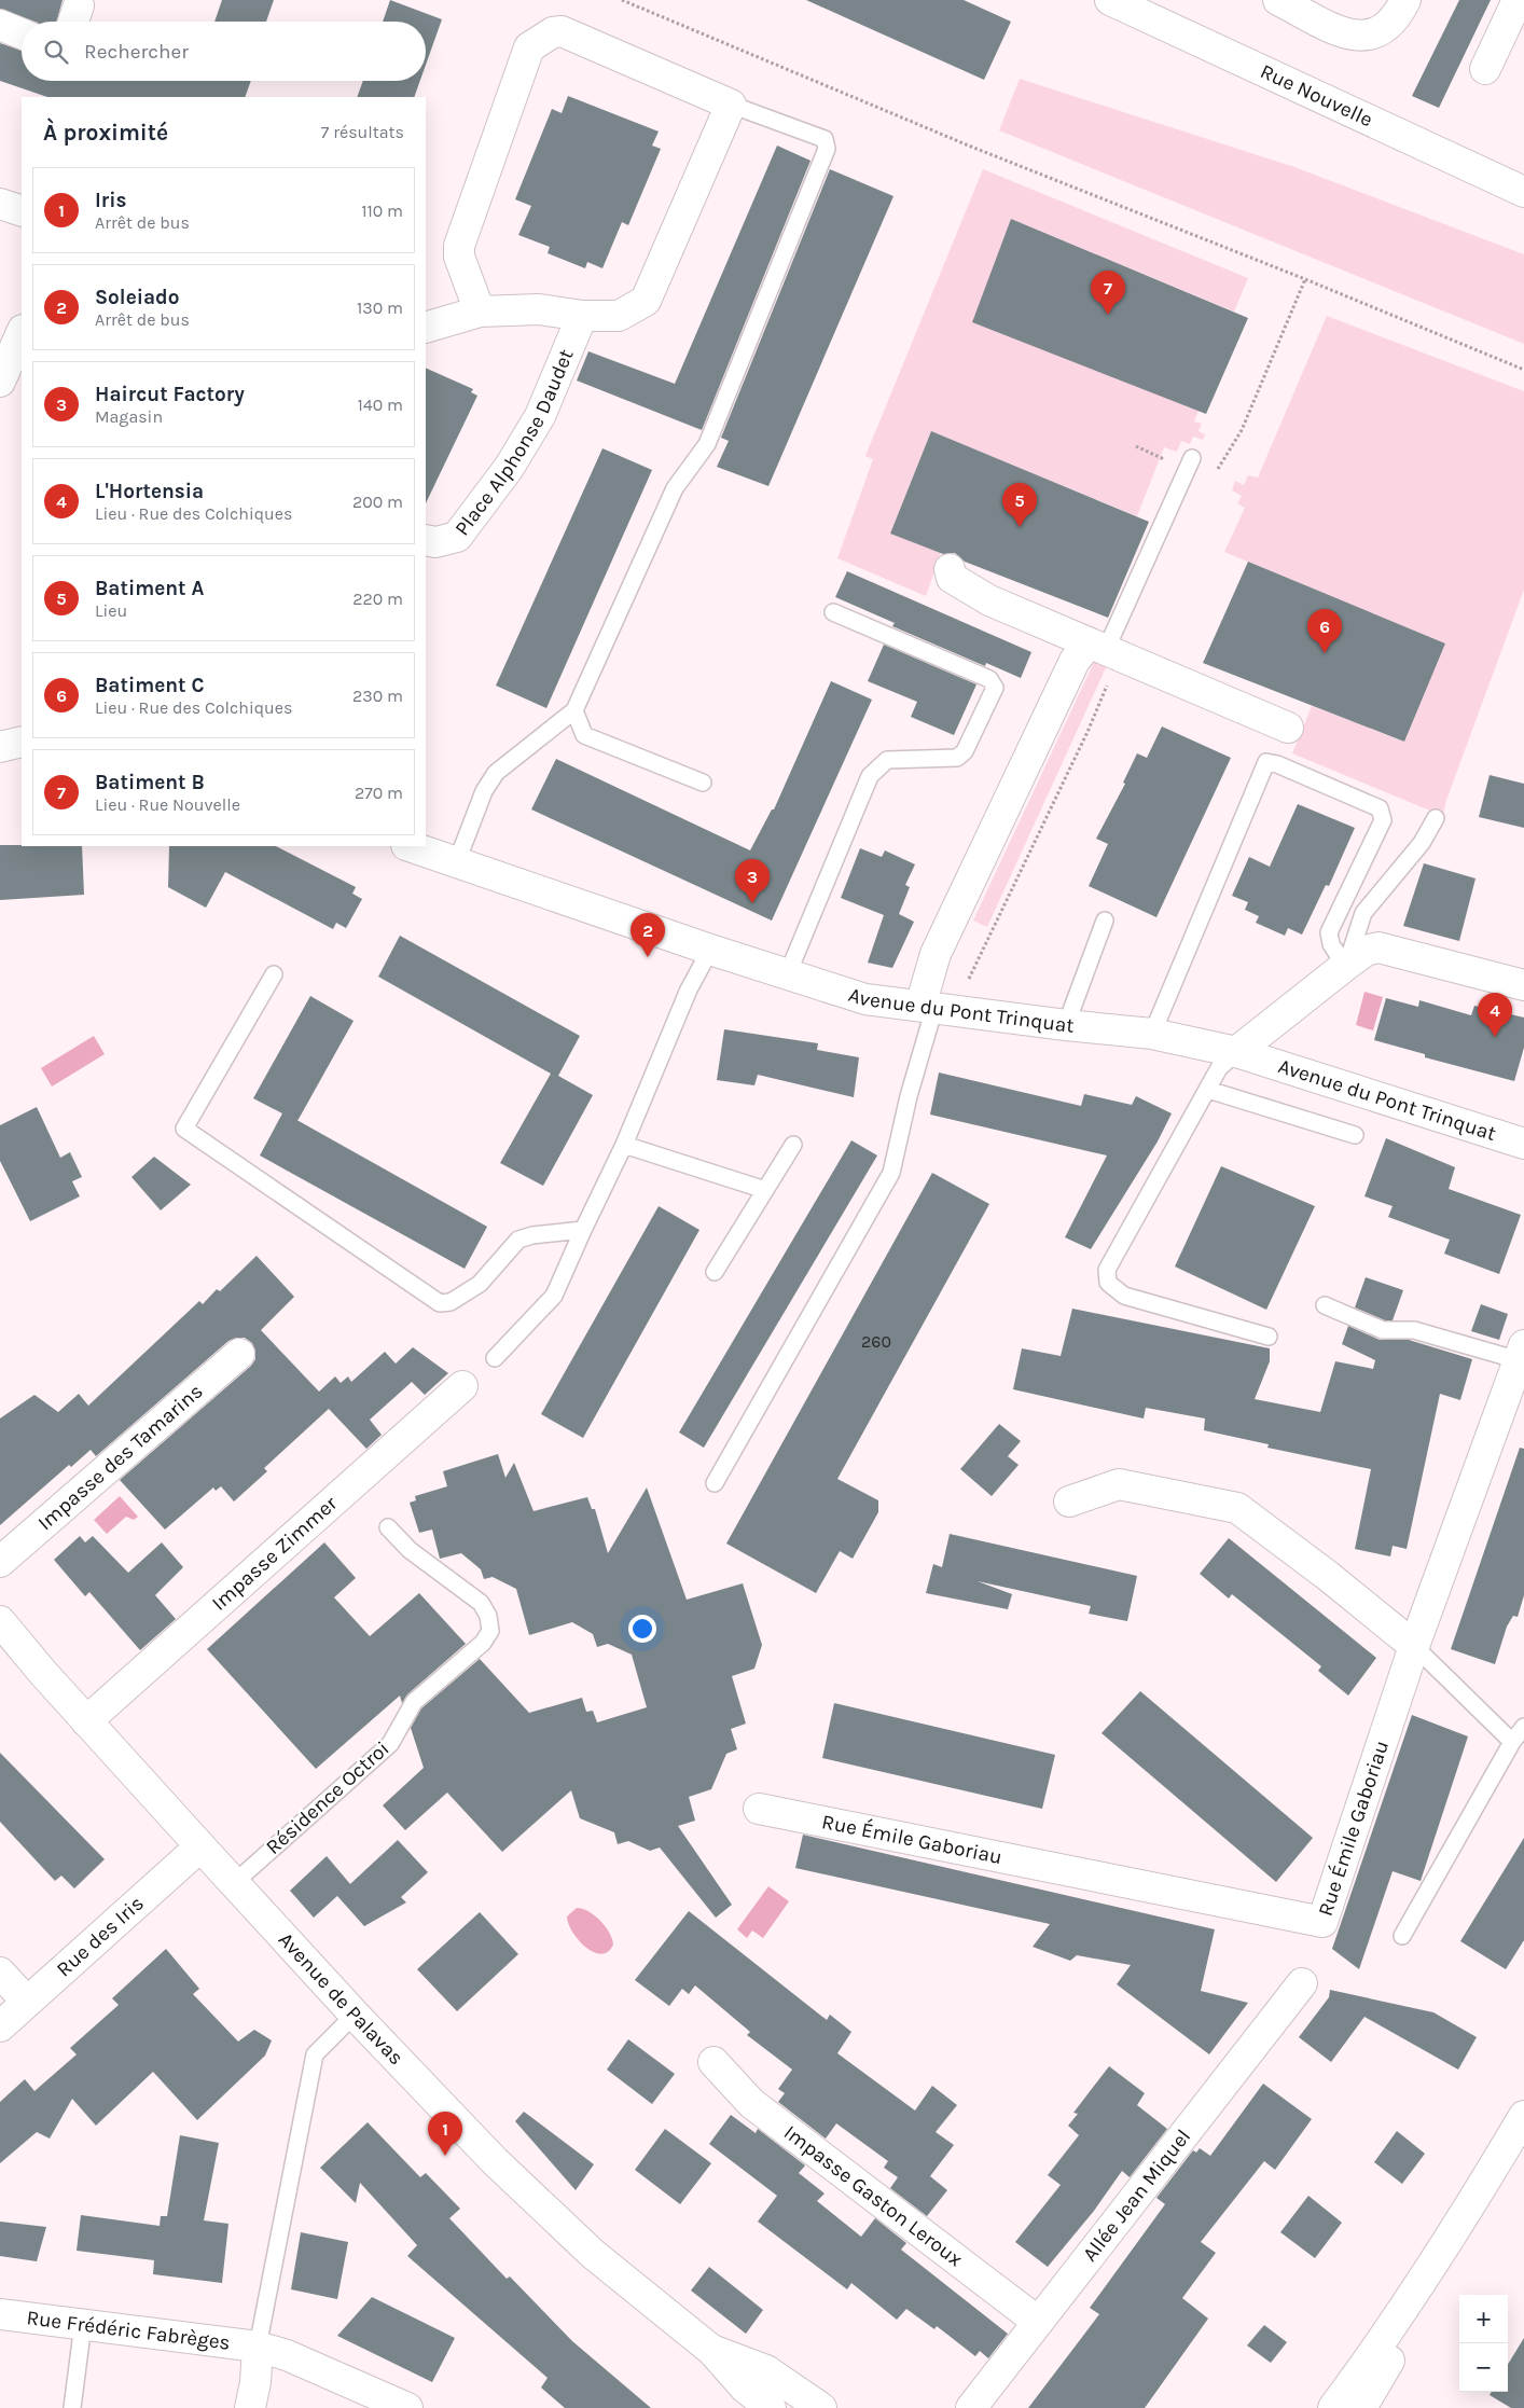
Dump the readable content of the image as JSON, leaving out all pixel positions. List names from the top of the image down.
{
  "streets": {
    "street": [
      "Rue Nouvelle",
      "Place Alphonse Daudet",
      "Avenue du Pont Trinquat",
      "Impasse des Tamarins",
      "Impasse Zimmer",
      "Rue Émile Gaboriau",
      "Rue des Iris",
      "Avenue de Palavas",
      "Impasse Gaston Leroux",
      "Allée Jean Miquel",
      "Rue Frédéric Fabrèges"
    ],
    "lane": ["Résidence Octroi"]
  },
  "crossings": [
    ["Impasse Zimmer", "Avenue de Palavas"],
    ["Résidence Octroi", "Avenue de Palavas"],
    ["Rue des Iris", "Avenue de Palavas"],
    ["Impasse Gaston Leroux", "Allée Jean Miquel"]
  ],
  "house_numbers": ["260"],
  "page": {
    "search": "Rechercher",
    "heading": ["À proximité", "7 résultats"],
    "list": [
      {
        "mark": "1",
        "name": "Iris",
        "note": "Arrêt de bus",
        "value": "110 m"
      },
      {
        "mark": "2",
        "name": "Soleiado",
        "note": "Arrêt de bus",
        "value": "130 m"
      },
      {
        "mark": "3",
        "name": "Haircut Factory",
        "note": "Magasin",
        "value": "140 m"
      },
      {
        "mark": "4",
        "name": "L'Hortensia",
        "note": "Lieu · Rue des Colchiques",
        "value": "200 m"
      },
      {
        "mark": "5",
        "name": "Batiment A",
        "note": "Lieu",
        "value": "220 m"
      },
      {
        "mark": "6",
        "name": "Batiment C",
        "note": "Lieu · Rue des Colchiques",
        "value": "230 m"
      },
      {
        "mark": "7",
        "name": "Batiment B",
        "note": "Lieu · Rue Nouvelle",
        "value": "270 m"
      }
    ],
    "pins": [
      "7",
      "5",
      "6",
      "3",
      "2",
      "4",
      "1"
    ],
    "map_buttons": ["+", "−"]
  }
}
